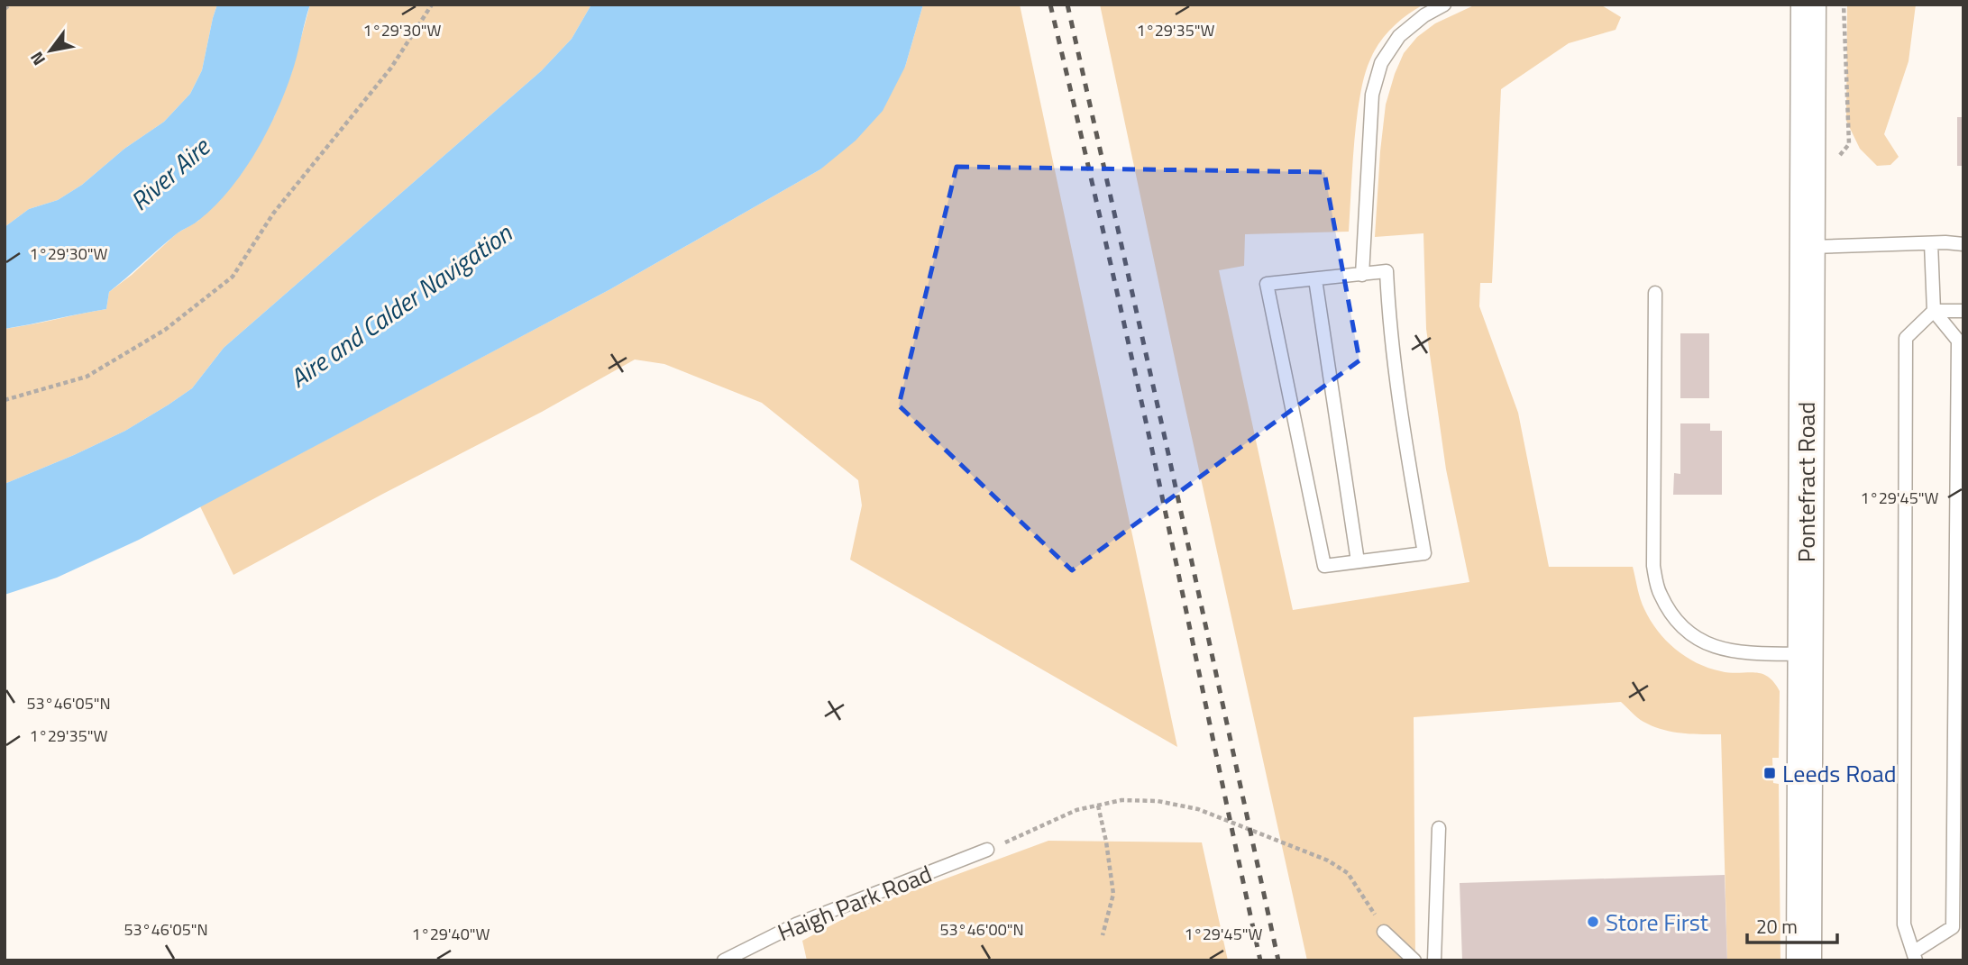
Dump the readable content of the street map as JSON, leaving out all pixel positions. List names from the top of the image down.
{
  "streets": {
    "main road": ["Pontefract Road"],
    "lane": ["Haigh Park Road"]
  },
  "water": ["River Aire", "Aire and Calder Navigation"],
  "places": {
    "transit": ["Leeds Road"],
    "other": ["Store First"]
  },
  "scale_bar": "20 m",
  "north": "bottom left",
  "coordinates": [
    "1°29'30\"W",
    "1°29'35\"W",
    "1°29'45\"W",
    "53°46'05\"N",
    "53°46'00\"N",
    "1°29'40\"W"
  ]
}
